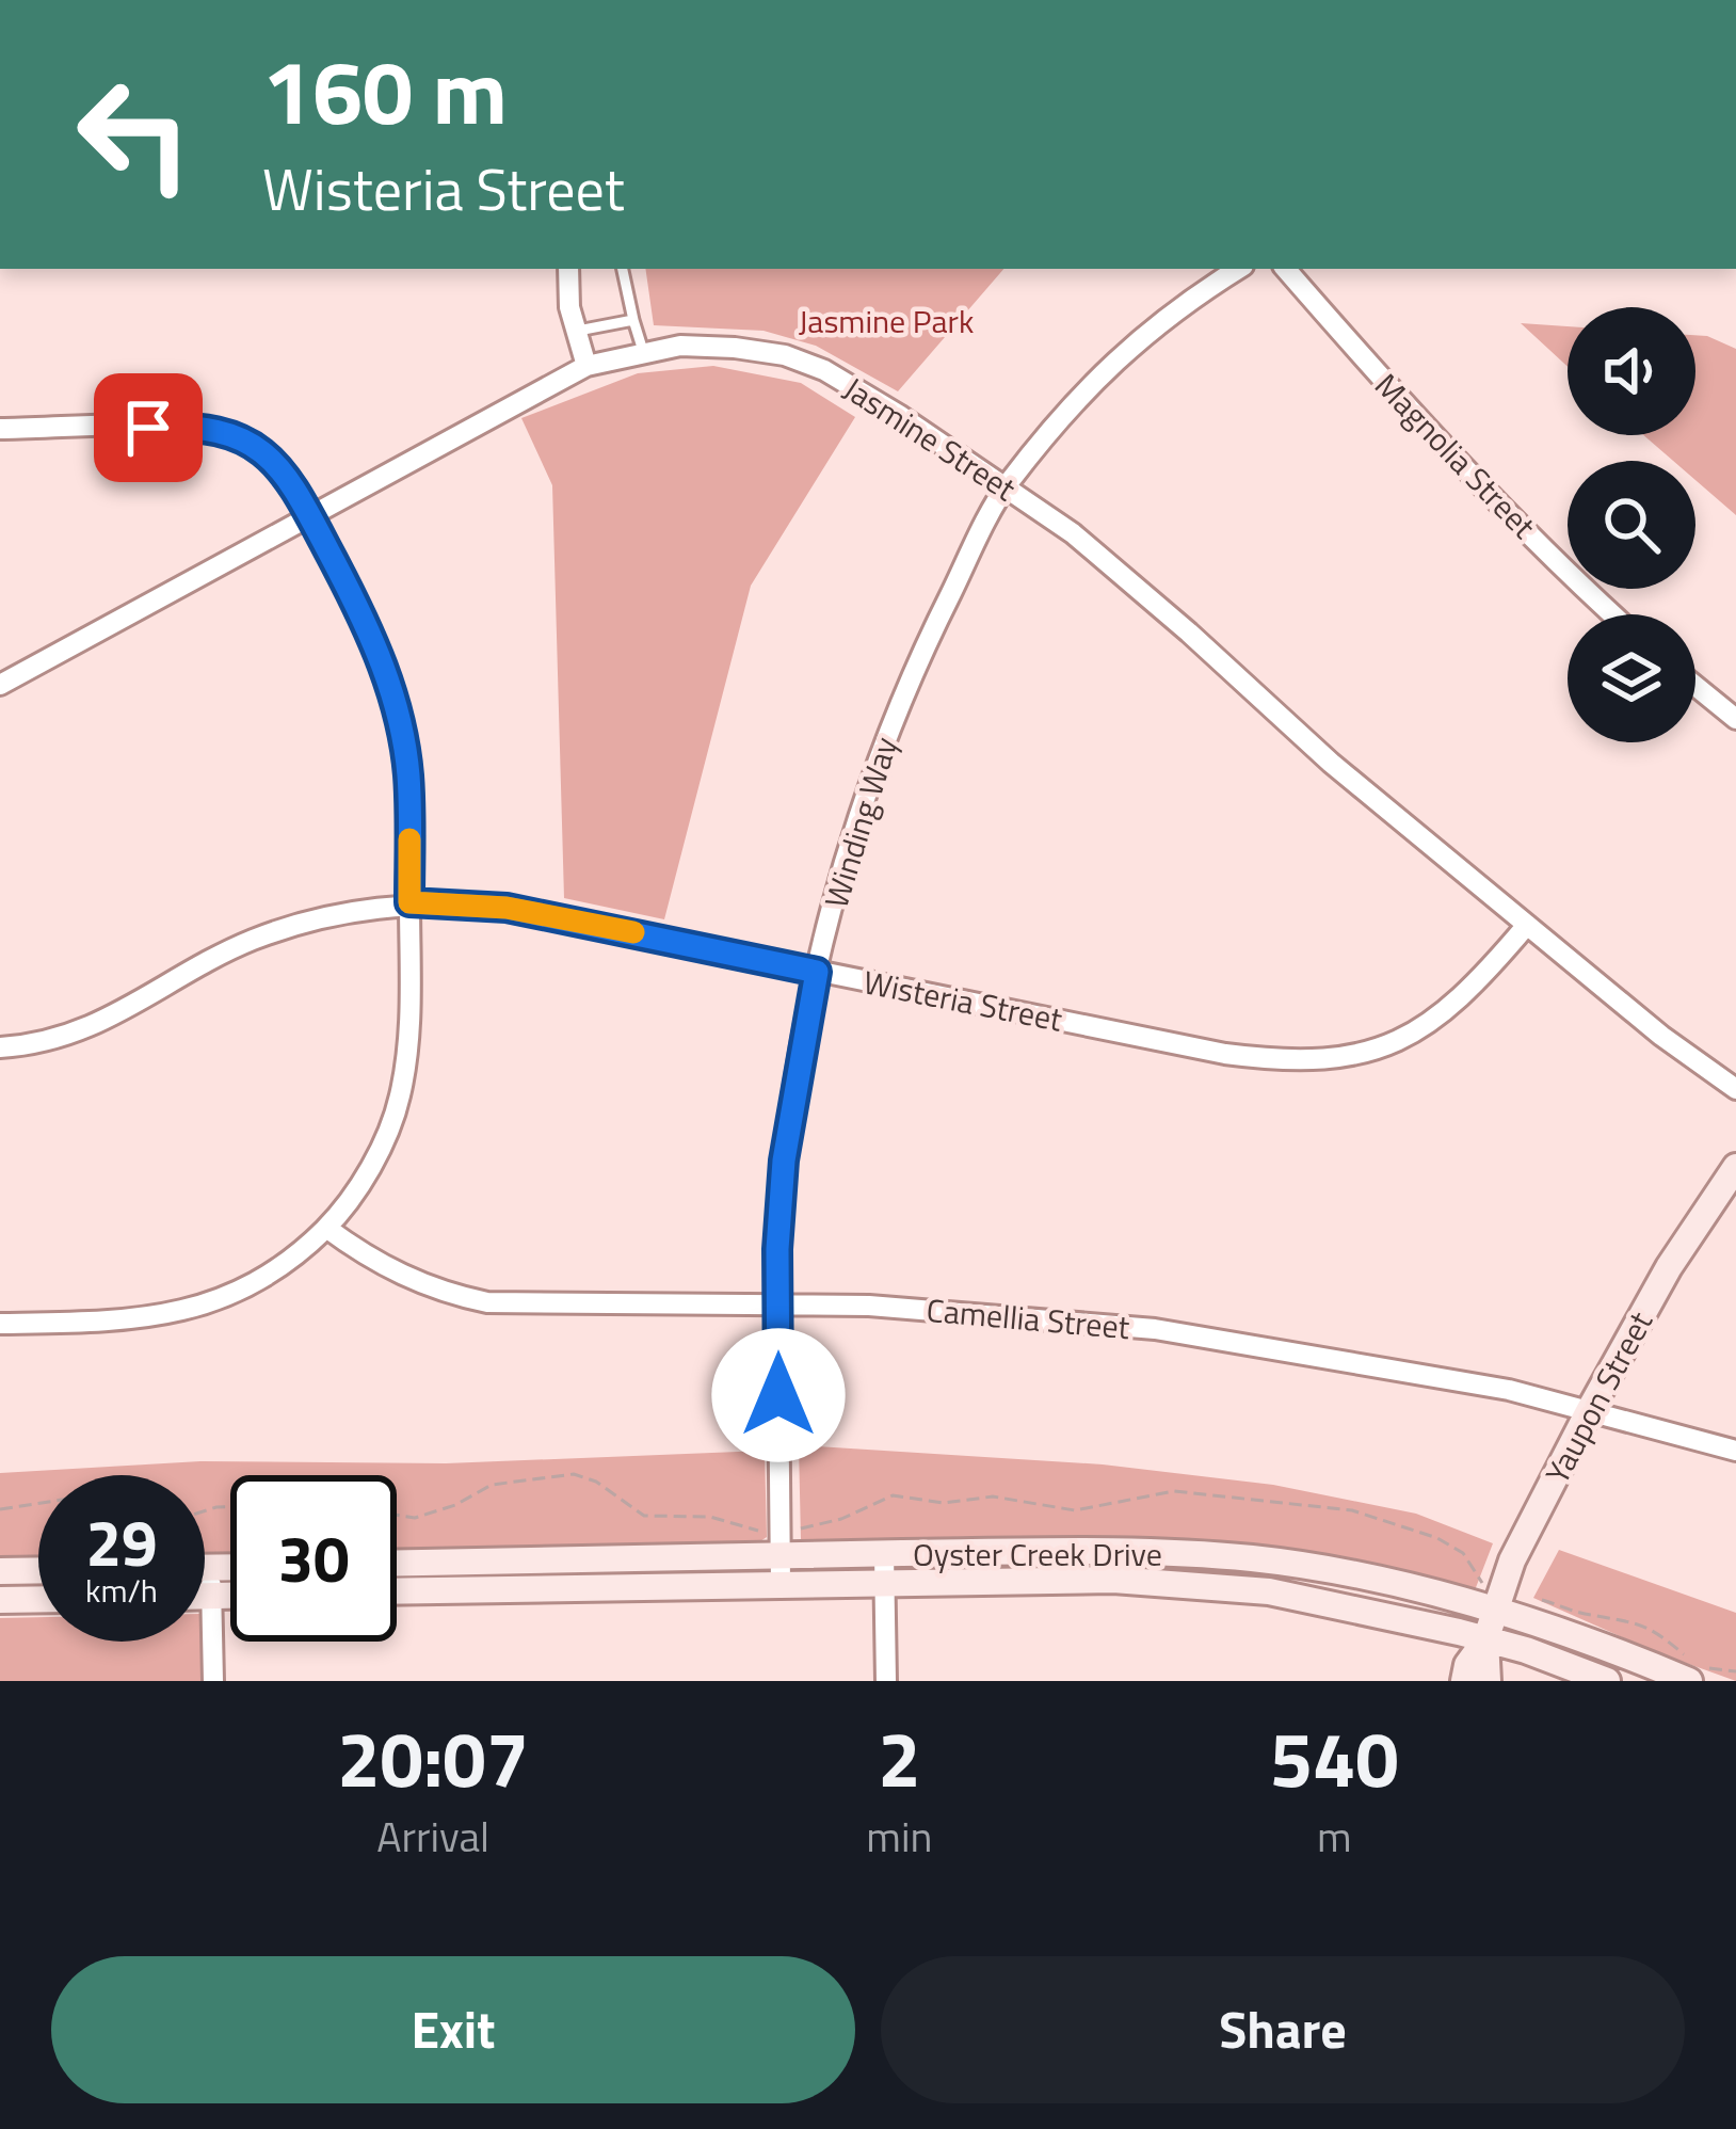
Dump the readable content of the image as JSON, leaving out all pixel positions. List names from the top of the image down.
{
  "streets": {
    "main road": ["Yaupon Street", "Oyster Creek Drive"],
    "street": [
      "Jasmine Street",
      "Magnolia Street",
      "Winding Way",
      "Wisteria Street",
      "Camellia Street"
    ]
  },
  "crossings": [
    ["Jasmine Street", "Winding Way"],
    ["Jasmine Street", "Wisteria Street"],
    ["Winding Way", "Wisteria Street"],
    ["Winding Way", "Camellia Street"],
    ["Winding Way", "Oyster Creek Drive"],
    ["Camellia Street", "Yaupon Street"],
    ["Yaupon Street", "Oyster Creek Drive"]
  ],
  "parks": ["Jasmine Park"],
  "page": {
    "turn": ["160 m", "Wisteria Street"],
    "speed": "29 km/h",
    "limit": "30",
    "eta": [
      "20:07",
      "Arrival",
      "2",
      "min",
      "540",
      "m"
    ],
    "buttons": ["Exit", "Share"]
  }
}
